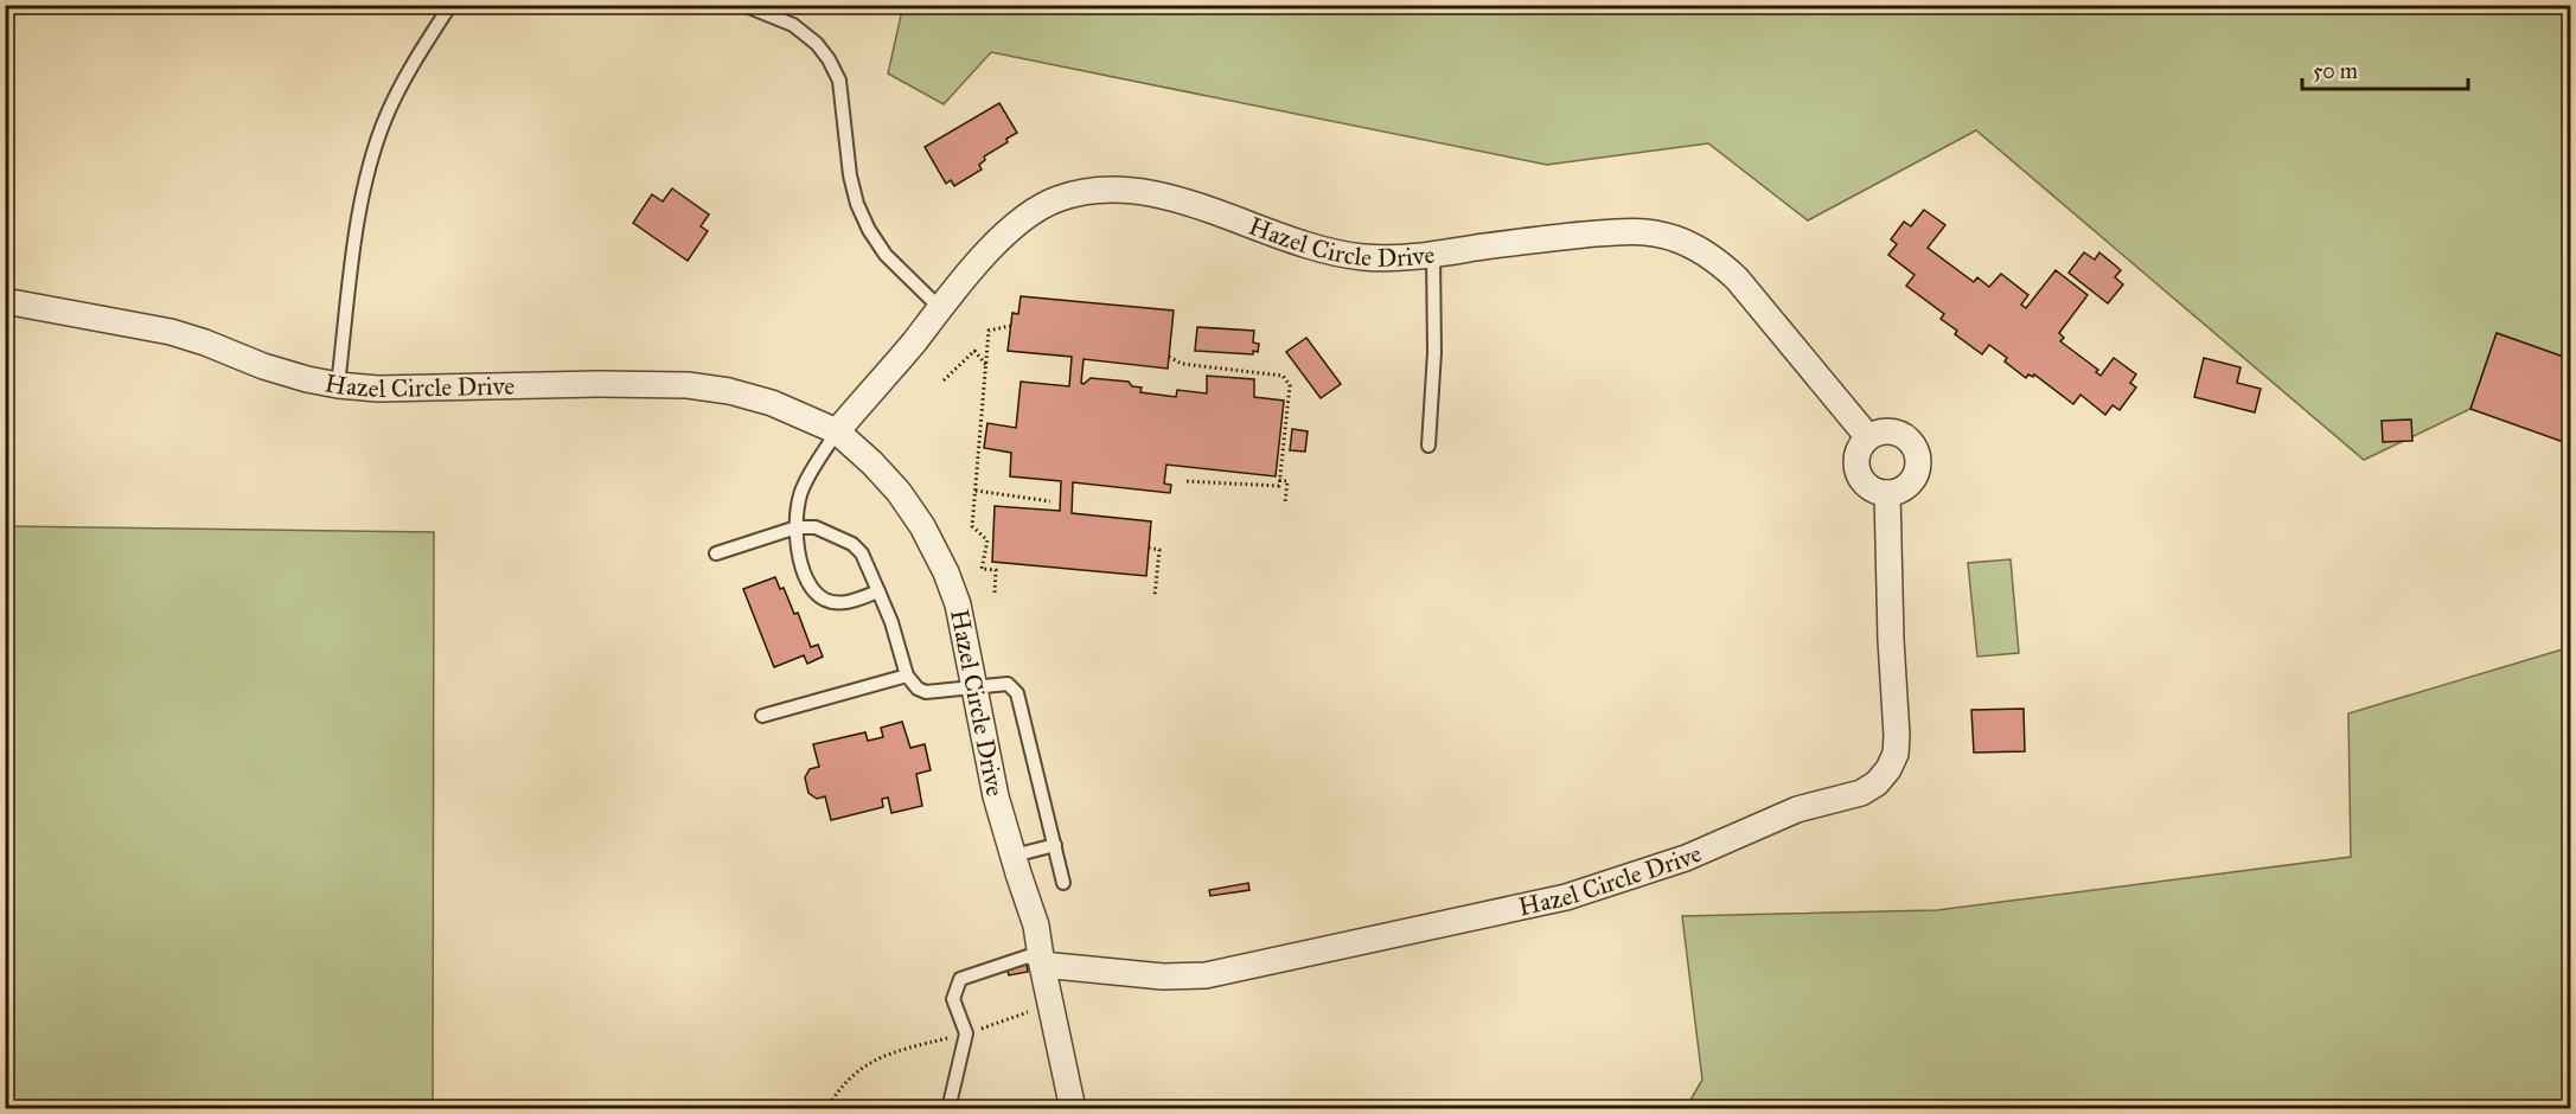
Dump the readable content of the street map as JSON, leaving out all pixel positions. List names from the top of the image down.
{
  "streets": {
    "street": ["Hazel Circle Drive"]
  },
  "scale_bar": "50 m"
}
